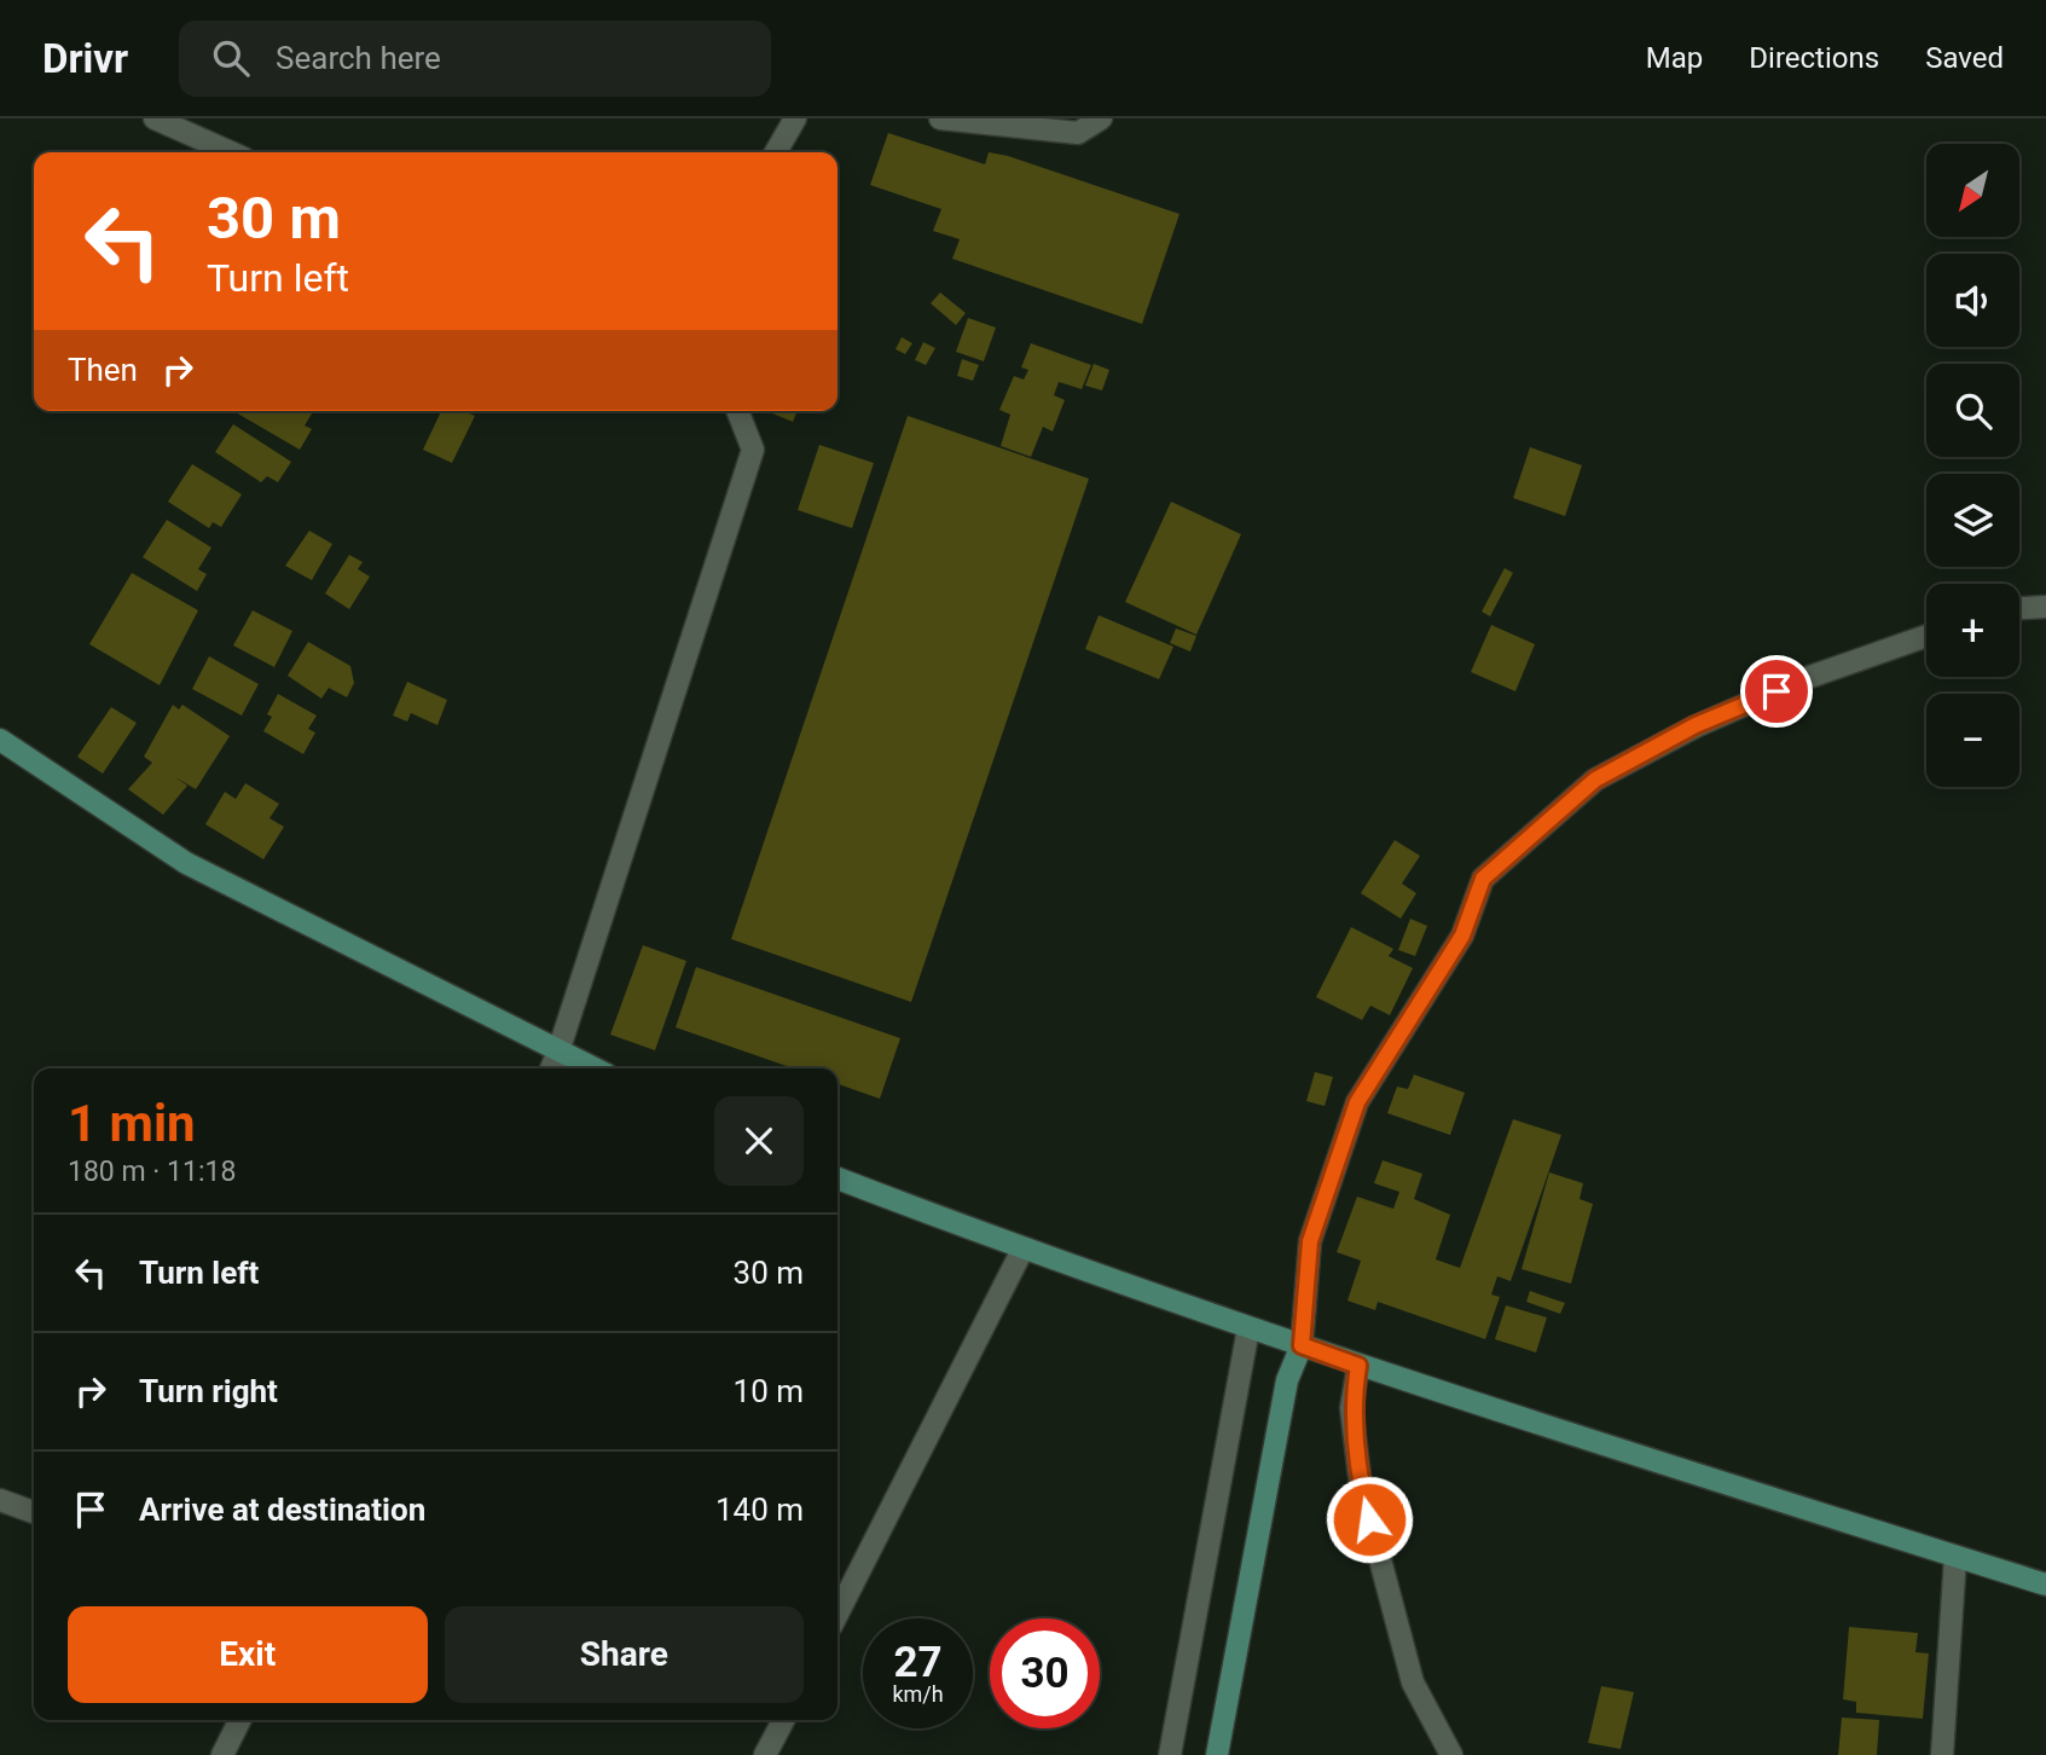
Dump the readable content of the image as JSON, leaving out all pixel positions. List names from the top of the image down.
{
  "north": "bottom left",
  "page": {
    "header": "Drivr",
    "search": "Search here",
    "nav": ["Map", "Directions", "Saved"],
    "map_buttons": ["+", "−"],
    "turn": ["30 m", "Turn left"],
    "then": "Then",
    "heading": ["1 min", "180 m · 11:18"],
    "list": [
      {
        "name": "Turn left",
        "value": "30 m"
      },
      {
        "name": "Turn right",
        "value": "10 m"
      },
      {
        "name": "Arrive at destination",
        "value": "140 m"
      }
    ],
    "buttons": ["Exit", "Share"],
    "speed": "27 km/h",
    "limit": "30"
  }
}
